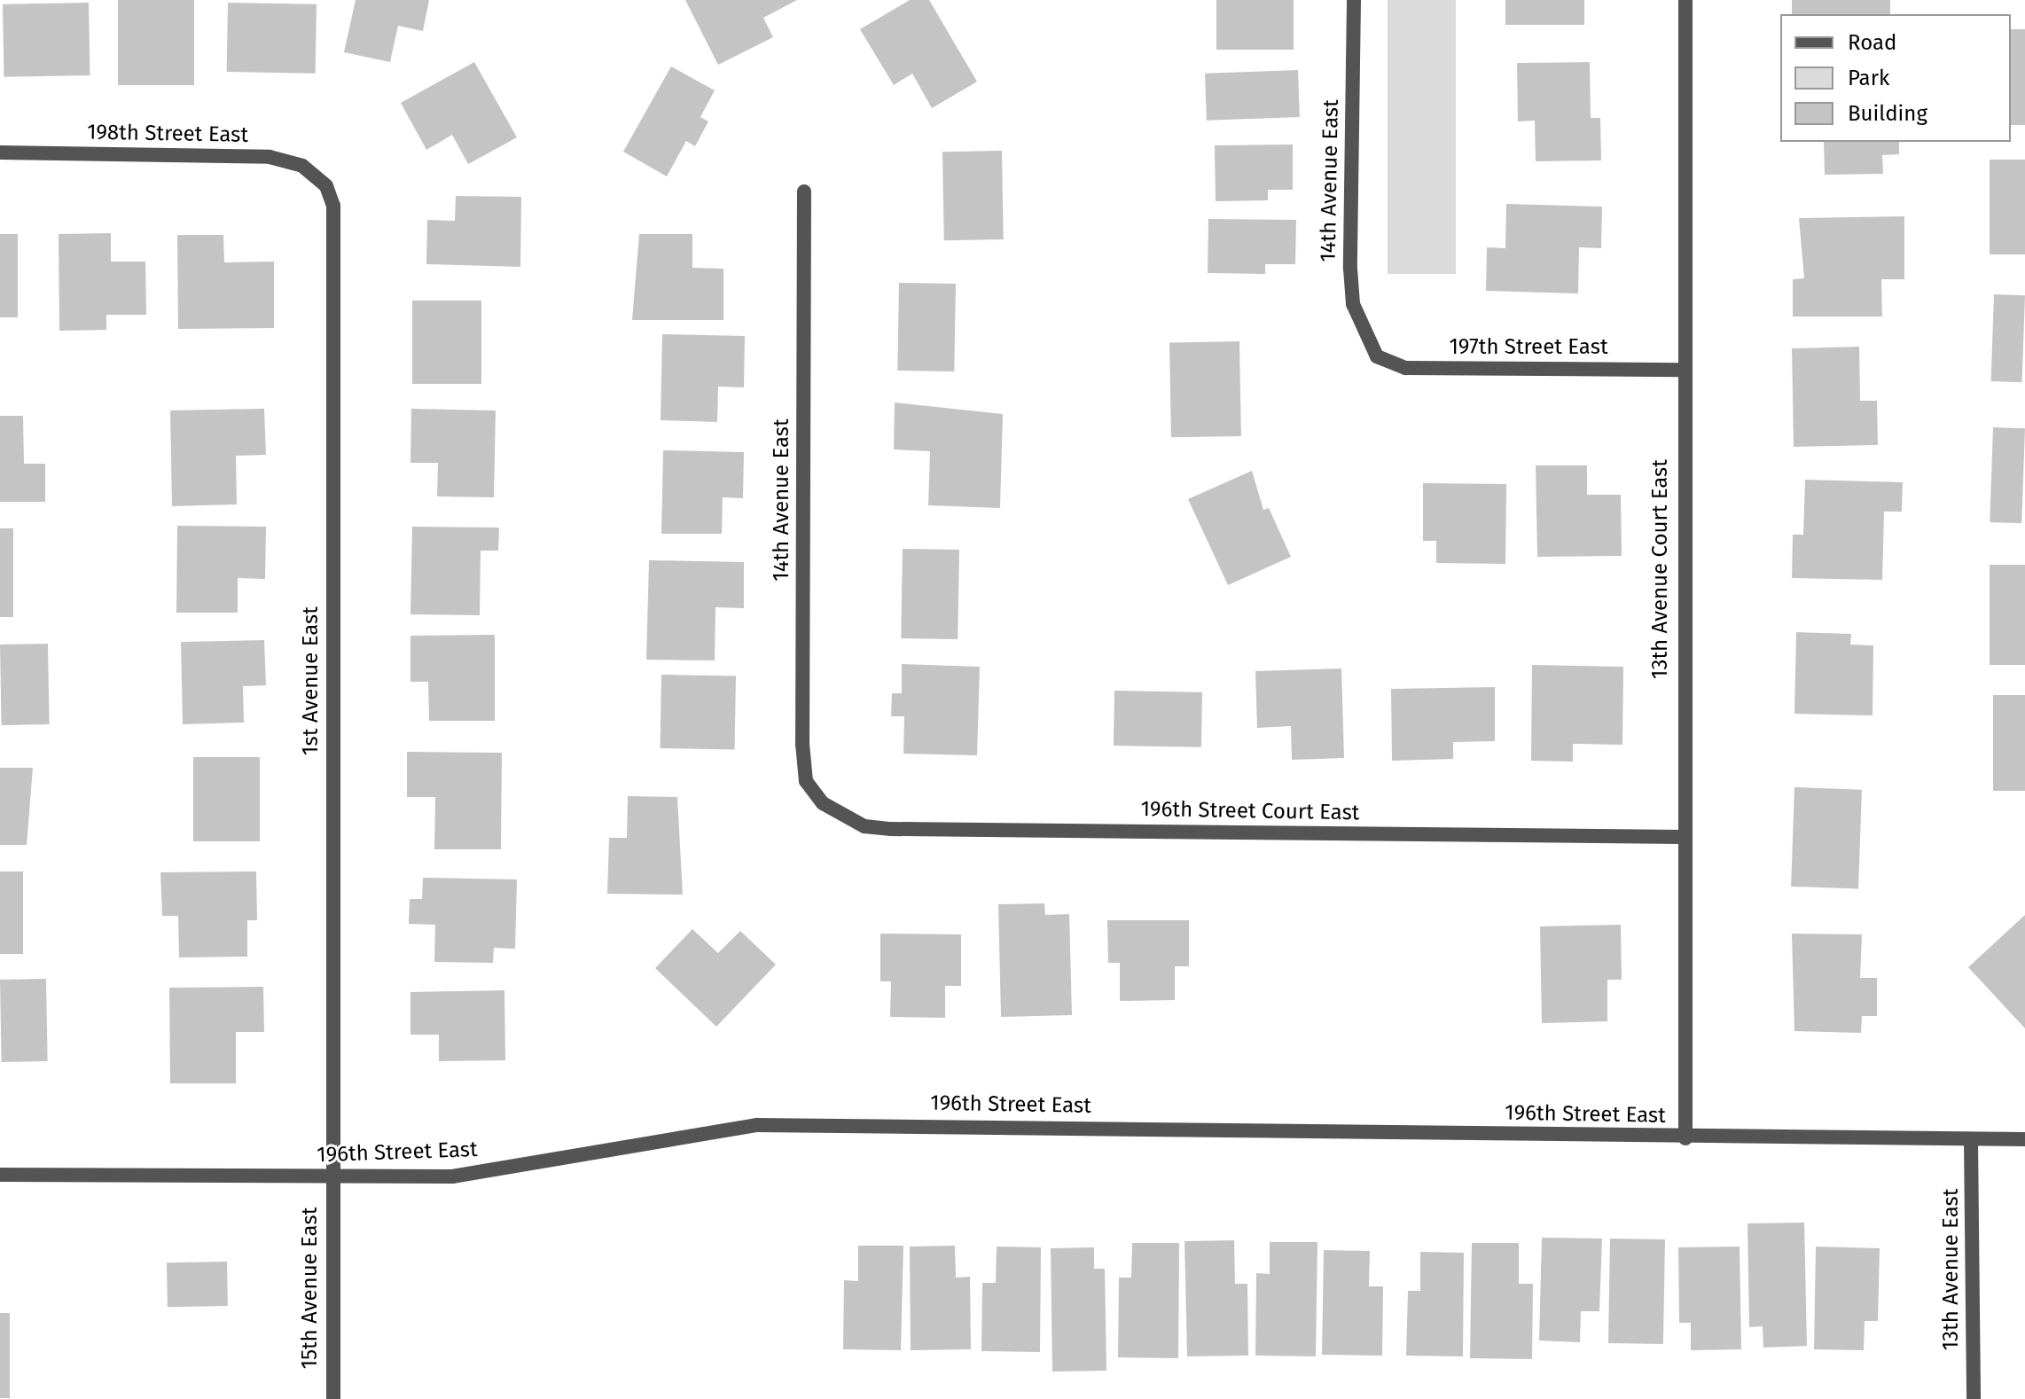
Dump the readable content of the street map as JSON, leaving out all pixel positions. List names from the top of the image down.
{
  "streets": {
    "street": [
      "198th Street East",
      "14th Avenue East",
      "197th Street East",
      "13th Avenue Court East",
      "1st Avenue East",
      "196th Street Court East",
      "196th Street East",
      "13th Avenue East",
      "15th Avenue East"
    ]
  },
  "crossings": [
    ["198th Street East", "1st Avenue East"],
    ["14th Avenue East", "197th Street East"],
    ["14th Avenue East", "196th Street Court East"],
    ["197th Street East", "13th Avenue Court East"],
    ["13th Avenue Court East", "196th Street Court East"],
    ["13th Avenue Court East", "196th Street East"],
    ["1st Avenue East", "196th Street East"],
    ["1st Avenue East", "15th Avenue East"],
    ["196th Street East", "13th Avenue East"],
    ["196th Street East", "15th Avenue East"]
  ],
  "legend": ["Road", "Park", "Building"]
}
